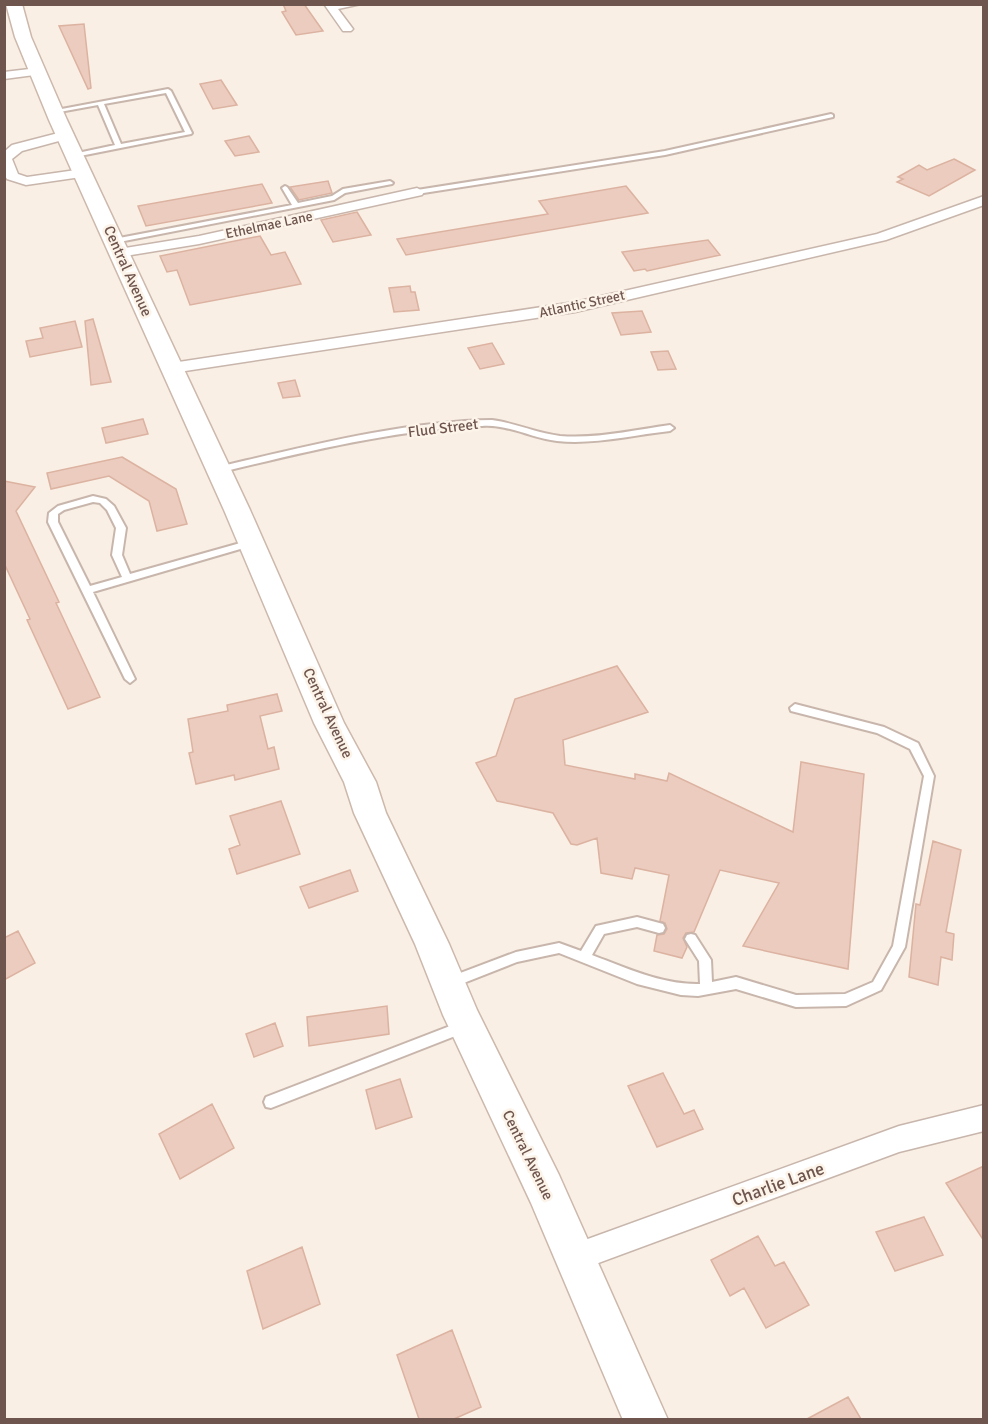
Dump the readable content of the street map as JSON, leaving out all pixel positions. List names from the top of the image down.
{
  "streets": {
    "street": [
      "Ethelmae Lane",
      "Central Avenue",
      "Atlantic Street",
      "Charlie Lane"
    ],
    "lane": ["Flud Street"]
  },
  "crossings": [
    ["Ethelmae Lane", "Central Avenue"],
    ["Central Avenue", "Atlantic Street"],
    ["Central Avenue", "Flud Street"],
    ["Central Avenue", "Charlie Lane"]
  ]
}
